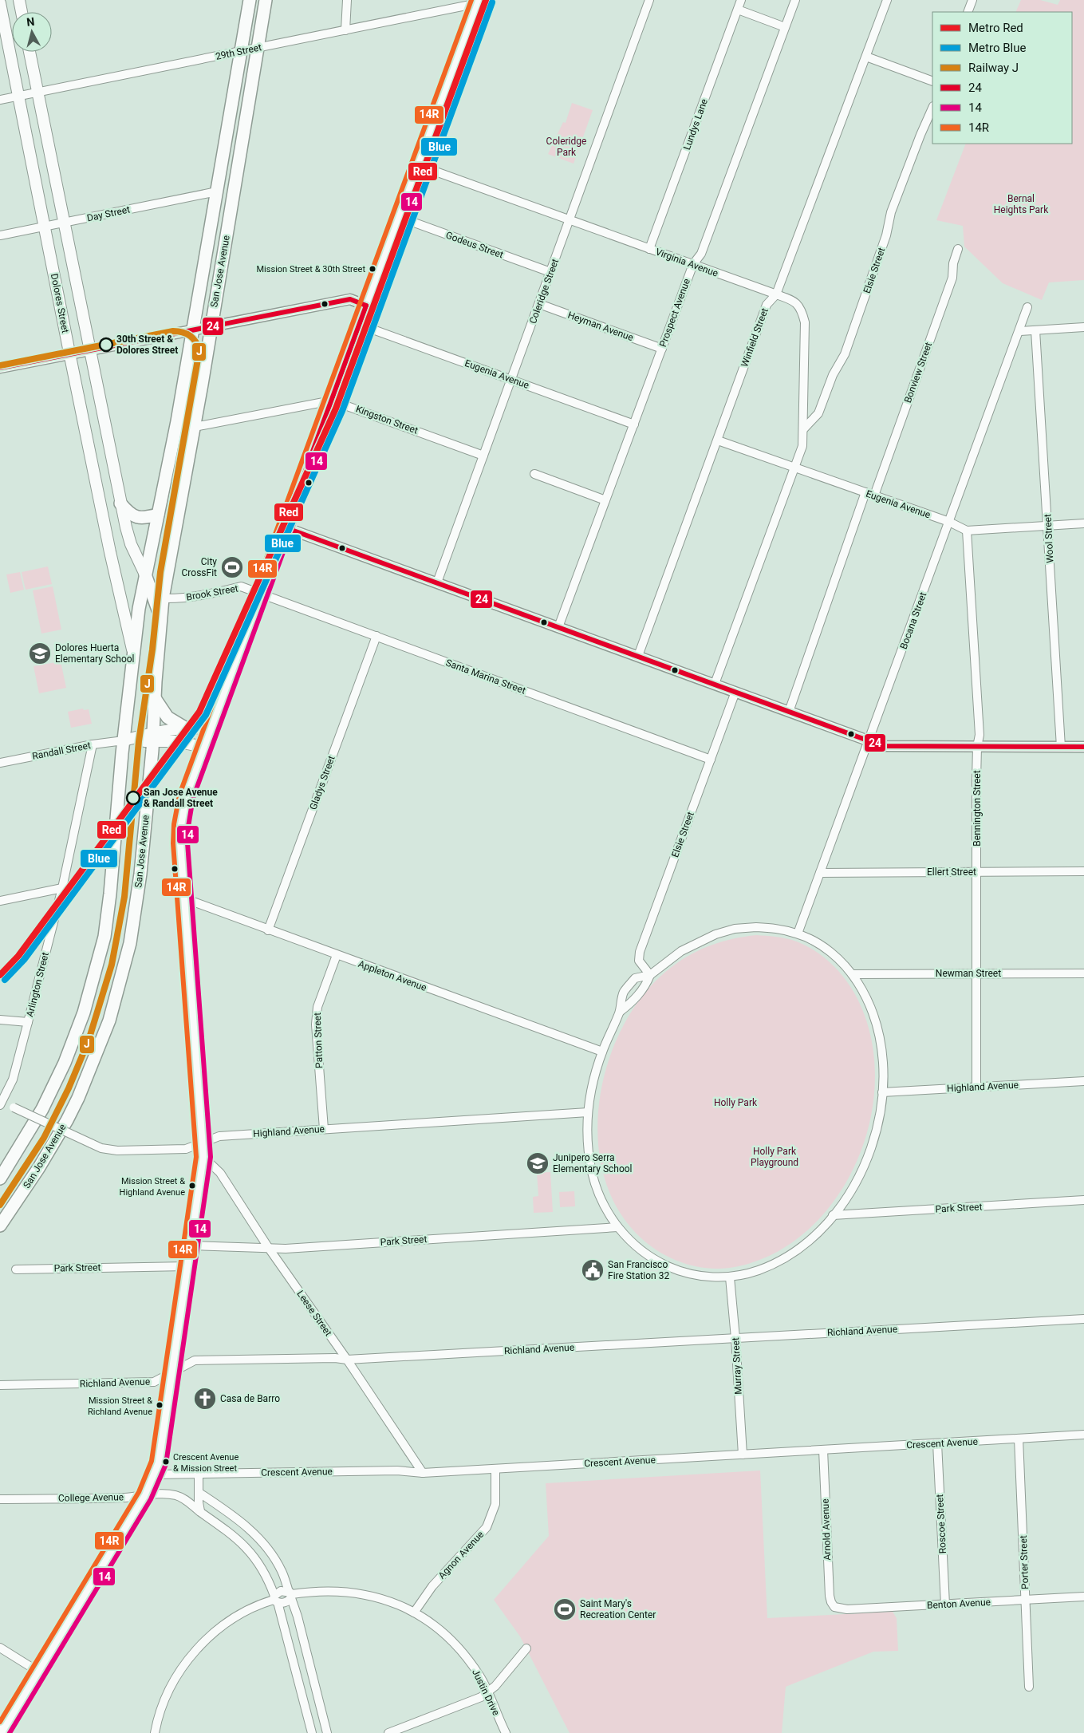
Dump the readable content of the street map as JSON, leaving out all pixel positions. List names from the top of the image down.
{
  "streets": {
    "main road": ["San Jose Avenue", "Dolores Street", "Randall Street"],
    "street": [
      "29th Street",
      "Lundys Lane",
      "Day Street",
      "Godeus Street",
      "Virginia Avenue",
      "Elsie Street",
      "Coleridge Street",
      "Prospect Avenue",
      "Heyman Avenue",
      "Winfield Street",
      "Bonview Street",
      "Eugenia Avenue",
      "Kingston Street",
      "Wool Street",
      "Brook Street",
      "Bocana Street",
      "Santa Marina Street",
      "Gladys Street",
      "Bennington Street",
      "Ellert Street",
      "Newman Street",
      "Appleton Avenue",
      "Arlington Street",
      "Patton Street",
      "Highland Avenue",
      "Park Street",
      "Leese Street",
      "Richland Avenue",
      "Murray Street",
      "Crescent Avenue",
      "College Avenue",
      "Roscoe Street",
      "Arnold Avenue",
      "Agnon Avenue",
      "Porter Street",
      "Benton Avenue",
      "Justin Drive"
    ]
  },
  "crossings": [
    ["29th Street", "San Jose Avenue"],
    ["29th Street", "Dolores Street"],
    ["Lundys Lane", "Virginia Avenue"],
    ["Day Street", "San Jose Avenue"],
    ["Day Street", "Dolores Street"],
    ["Godeus Street", "Coleridge Street"],
    ["Virginia Avenue", "Elsie Street"],
    ["Virginia Avenue", "Coleridge Street"],
    ["Virginia Avenue", "Prospect Avenue"],
    ["Virginia Avenue", "Winfield Street"],
    ["Virginia Avenue", "Eugenia Avenue"],
    ["Elsie Street", "Santa Marina Street"],
    ["San Jose Avenue", "Dolores Street"],
    ["San Jose Avenue", "Brook Street"],
    ["San Jose Avenue", "Randall Street"],
    ["Coleridge Street", "Heyman Avenue"],
    ["Coleridge Street", "Eugenia Avenue"],
    ["Coleridge Street", "Kingston Street"],
    ["Prospect Avenue", "Heyman Avenue"],
    ["Prospect Avenue", "Eugenia Avenue"],
    ["Winfield Street", "Eugenia Avenue"],
    ["Bonview Street", "Eugenia Avenue"],
    ["Eugenia Avenue", "Wool Street"],
    ["Eugenia Avenue", "Bocana Street"],
    ["Eugenia Avenue", "Bennington Street"],
    ["Brook Street", "Santa Marina Street"],
    ["Bocana Street", "Ellert Street"],
    ["Santa Marina Street", "Gladys Street"],
    ["Randall Street", "Arlington Street"],
    ["Gladys Street", "Appleton Avenue"],
    ["Bennington Street", "Ellert Street"],
    ["Bennington Street", "Newman Street"],
    ["Bennington Street", "Highland Avenue"],
    ["Appleton Avenue", "Patton Street"],
    ["Arlington Street", "Highland Avenue"],
    ["Patton Street", "Highland Avenue"],
    ["Park Street", "Leese Street"],
    ["Leese Street", "Richland Avenue"],
    ["Leese Street", "Crescent Avenue"],
    ["Richland Avenue", "Murray Street"],
    ["Murray Street", "Crescent Avenue"],
    ["Crescent Avenue", "Roscoe Street"],
    ["Crescent Avenue", "Arnold Avenue"],
    ["Crescent Avenue", "Agnon Avenue"],
    ["Crescent Avenue", "Porter Street"],
    ["Roscoe Street", "Benton Avenue"],
    ["Arnold Avenue", "Benton Avenue"],
    ["Agnon Avenue", "Justin Drive"],
    ["Porter Street", "Benton Avenue"]
  ],
  "parks": [
    "Coleridge Park",
    "Bernal Heights Park",
    "Holly Park",
    "Holly Park Playground"
  ],
  "places": {
    "other": [
      "Mission Street & 30th Street",
      "30th Street & Dolores Street",
      "San Jose Avenue & Randall Street",
      "Mission Street & Highland Avenue",
      "Mission Street & Richland Avenue",
      "Crescent Avenue & Mission Street"
    ],
    "sports": ["City CrossFit", "Saint Mary's Recreation Center"],
    "school or university": ["Dolores Huerta Elementary School", "Junipero Serra Elementary School"],
    "public building": ["San Francisco Fire Station 32"],
    "church": ["Casa de Barro"]
  },
  "lines": [
    "metro line Red",
    "transit line 14R",
    "metro line Blue",
    "transit line 14",
    "transit line 24",
    "rail line J"
  ],
  "legend": [
    "Metro Red",
    "Metro Blue",
    "Railway J",
    "24",
    "14",
    "14R"
  ],
  "north": "top"
}
